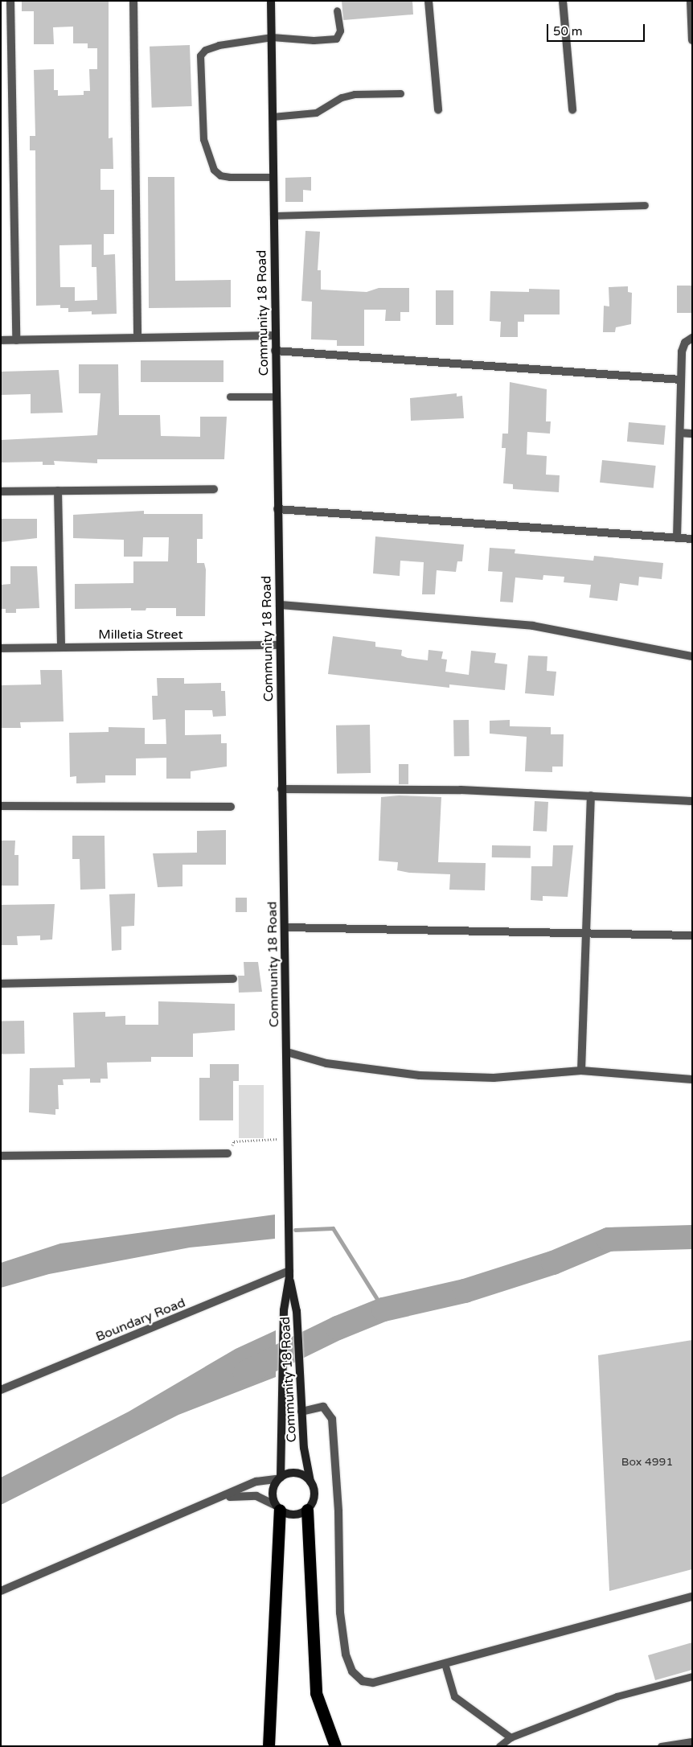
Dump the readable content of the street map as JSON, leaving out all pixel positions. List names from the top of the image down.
{
  "streets": {
    "main road": ["Community 18 Road"],
    "street": ["Milletia Street", "Boundary Road"]
  },
  "crossings": [
    ["Community 18 Road", "Milletia Street"],
    ["Community 18 Road", "Boundary Road"]
  ],
  "house_numbers": ["Box 4991"],
  "scale_bar": "50 m"
}
